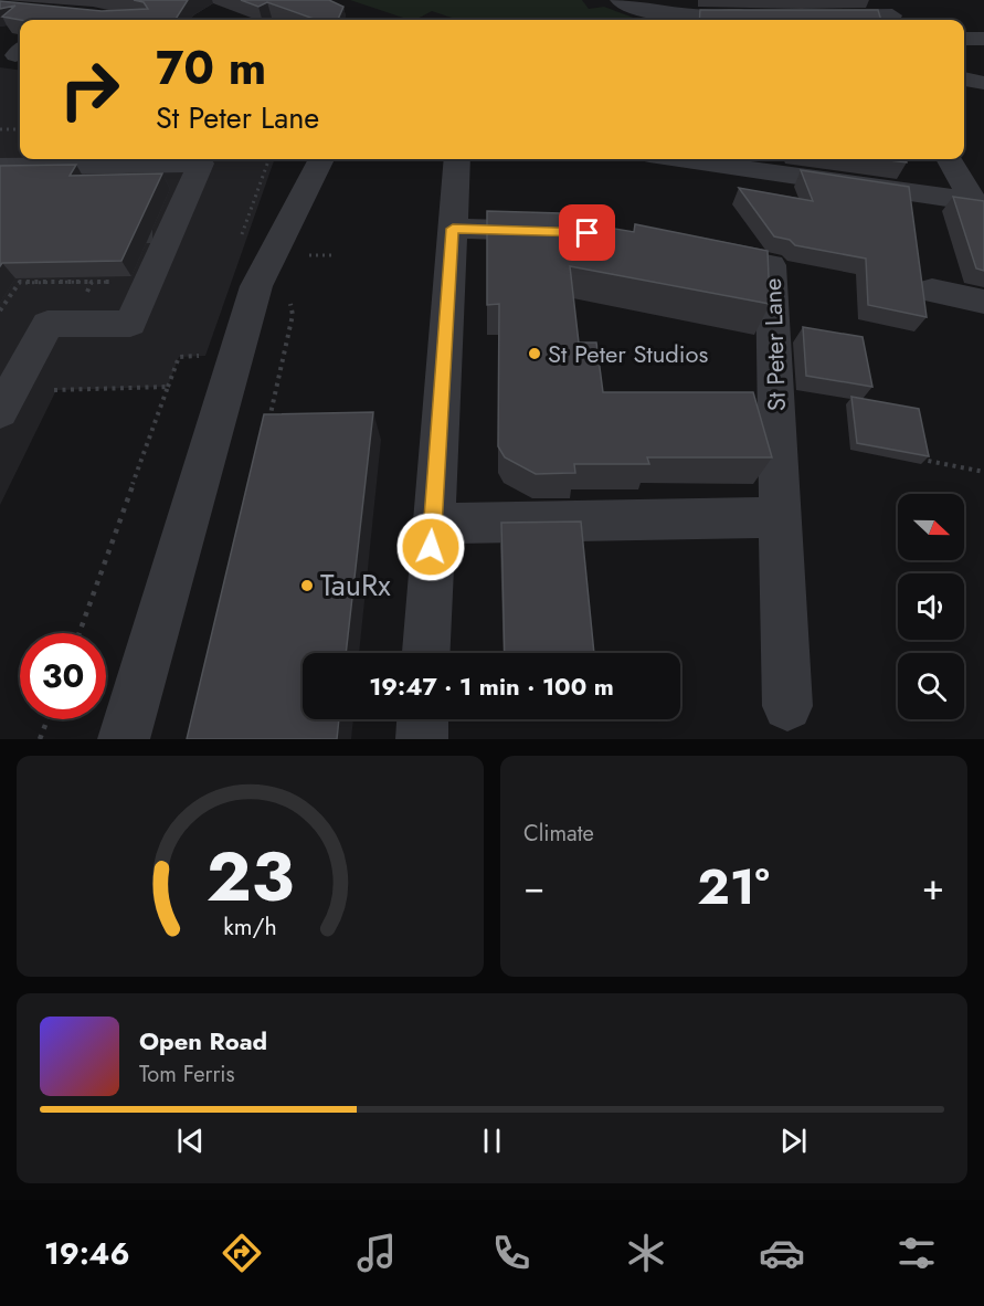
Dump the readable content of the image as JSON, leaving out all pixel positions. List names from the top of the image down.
{
  "streets": {
    "street": ["St Peter Lane"]
  },
  "places": ["St Peter Studios", "TauRx"],
  "north": "right",
  "page": {
    "turn": ["70 m", "St Peter Lane"],
    "limit": "30",
    "trip": "19:47 · 1 min · 100 m",
    "tile": "Climate",
    "heat": ["−", "21°", "+"],
    "song": ["Open Road", "Tom Ferris"],
    "tabs": "19:46",
    "gauge": ["23", "km/h"]
  }
}
